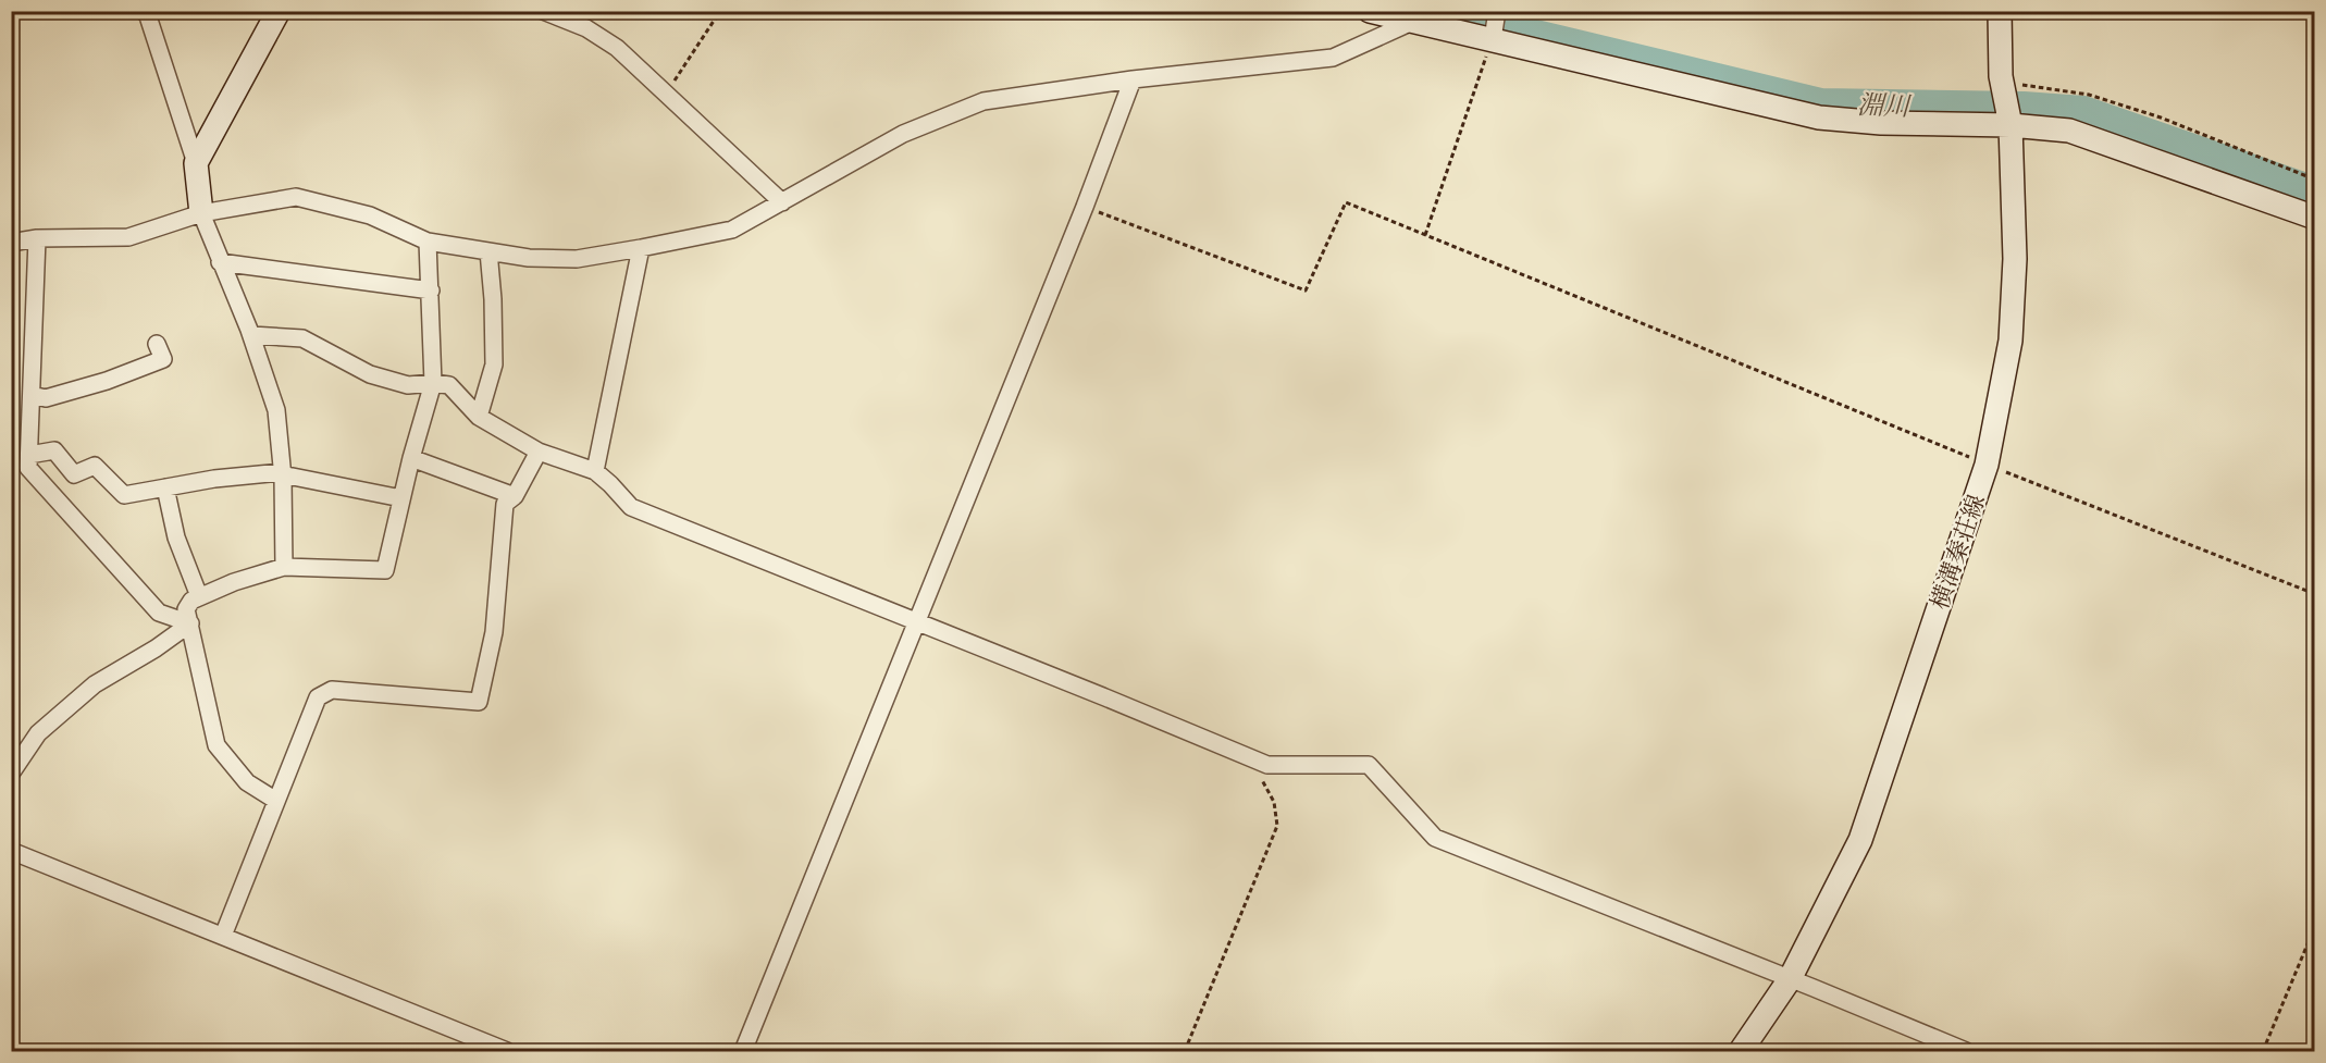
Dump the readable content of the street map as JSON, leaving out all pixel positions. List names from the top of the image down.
{
  "streets": {
    "street": ["横溝秦荘線"]
  },
  "water": ["淵川"]
}
